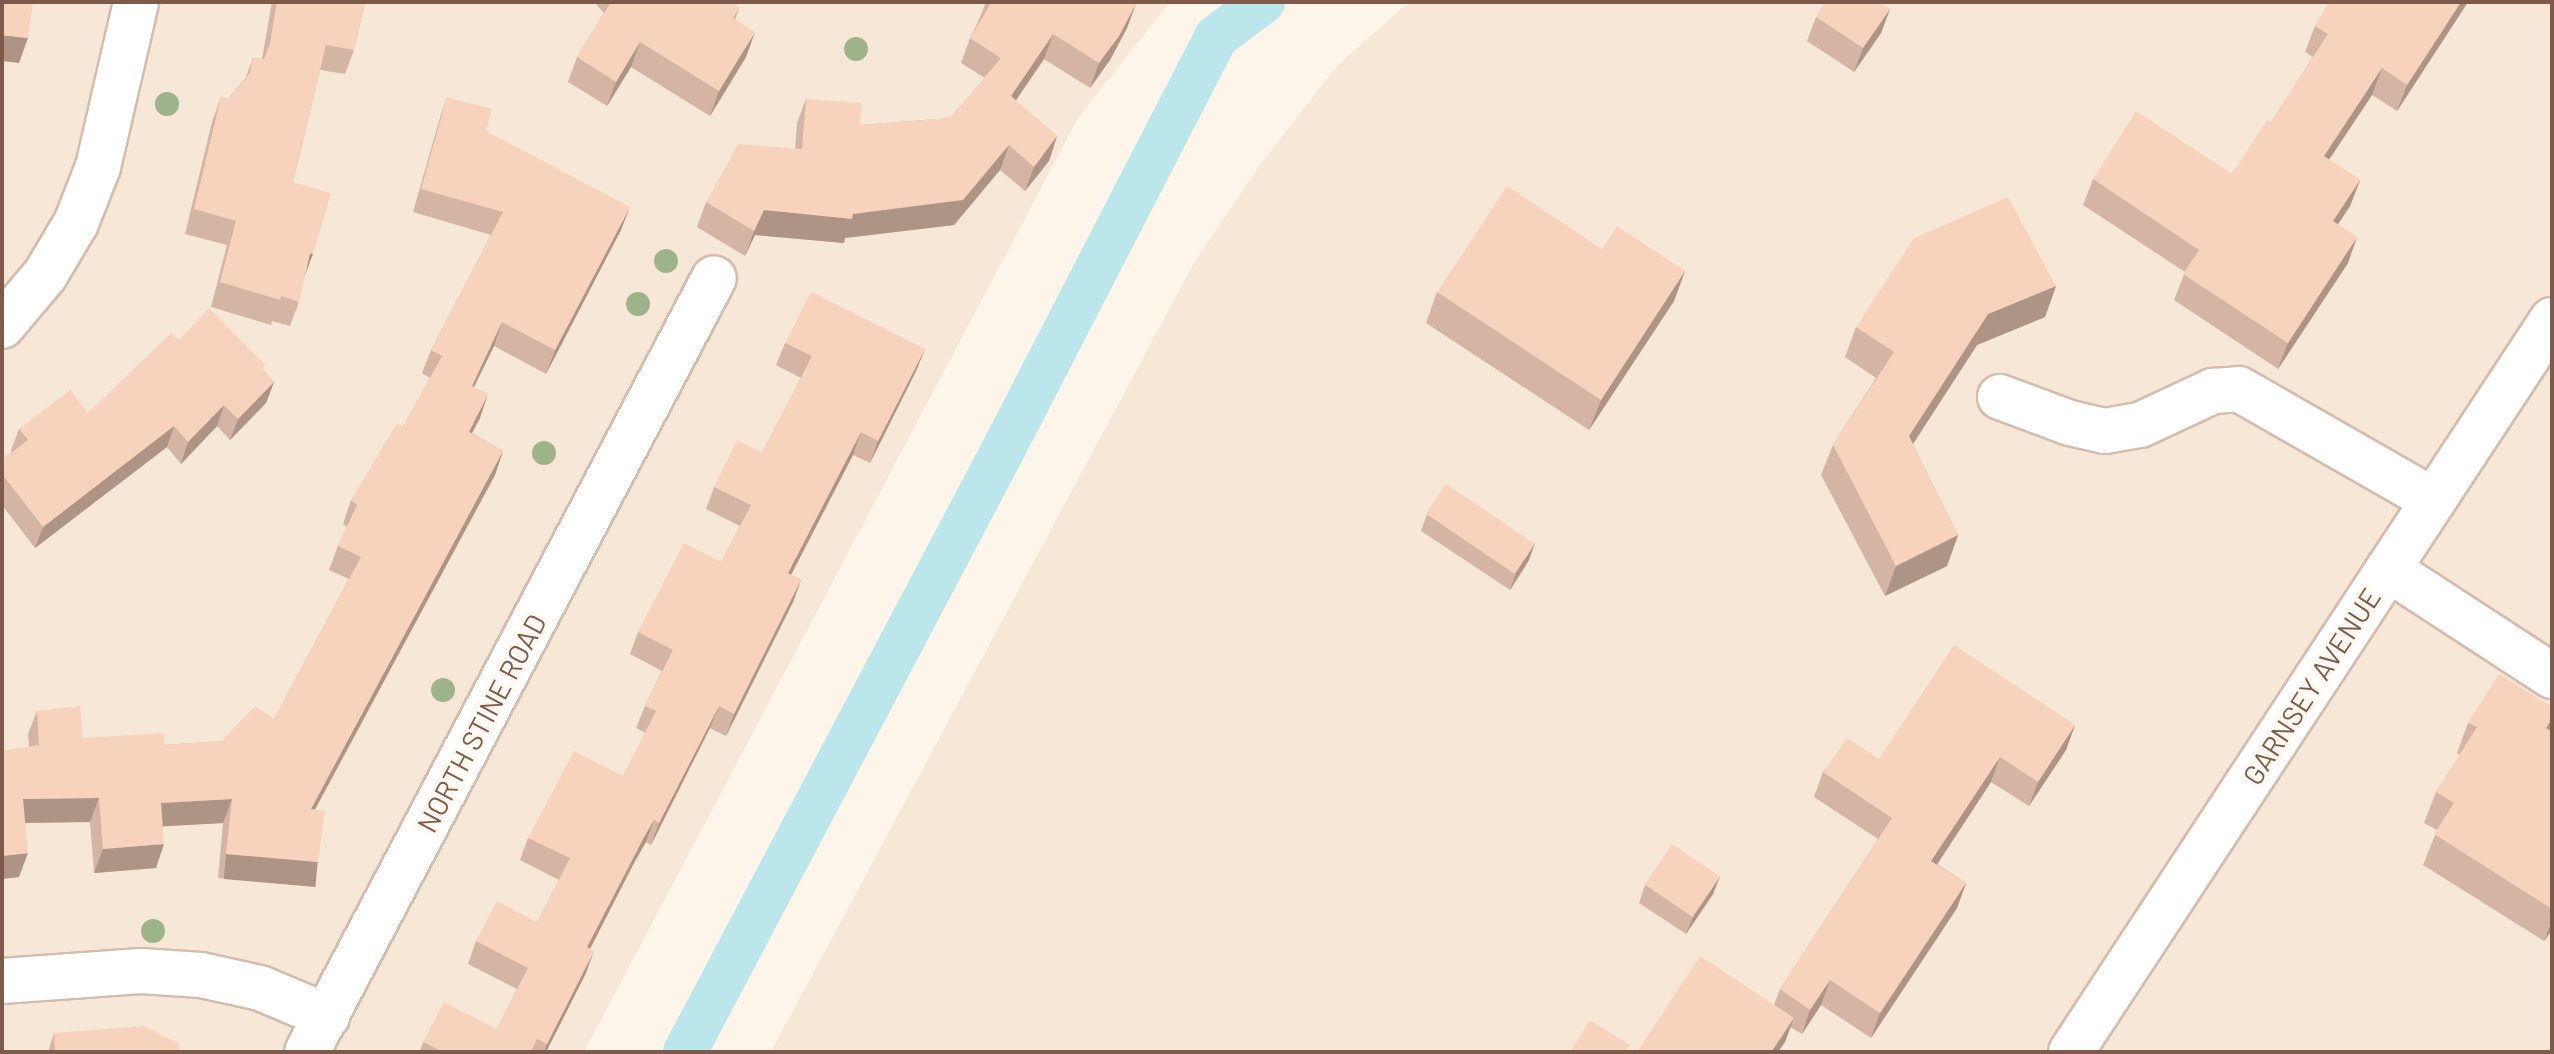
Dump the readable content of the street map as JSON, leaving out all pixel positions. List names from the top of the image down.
{
  "streets": {
    "street": ["GARNSEY AVENUE", "NORTH STINE ROAD"]
  }
}
